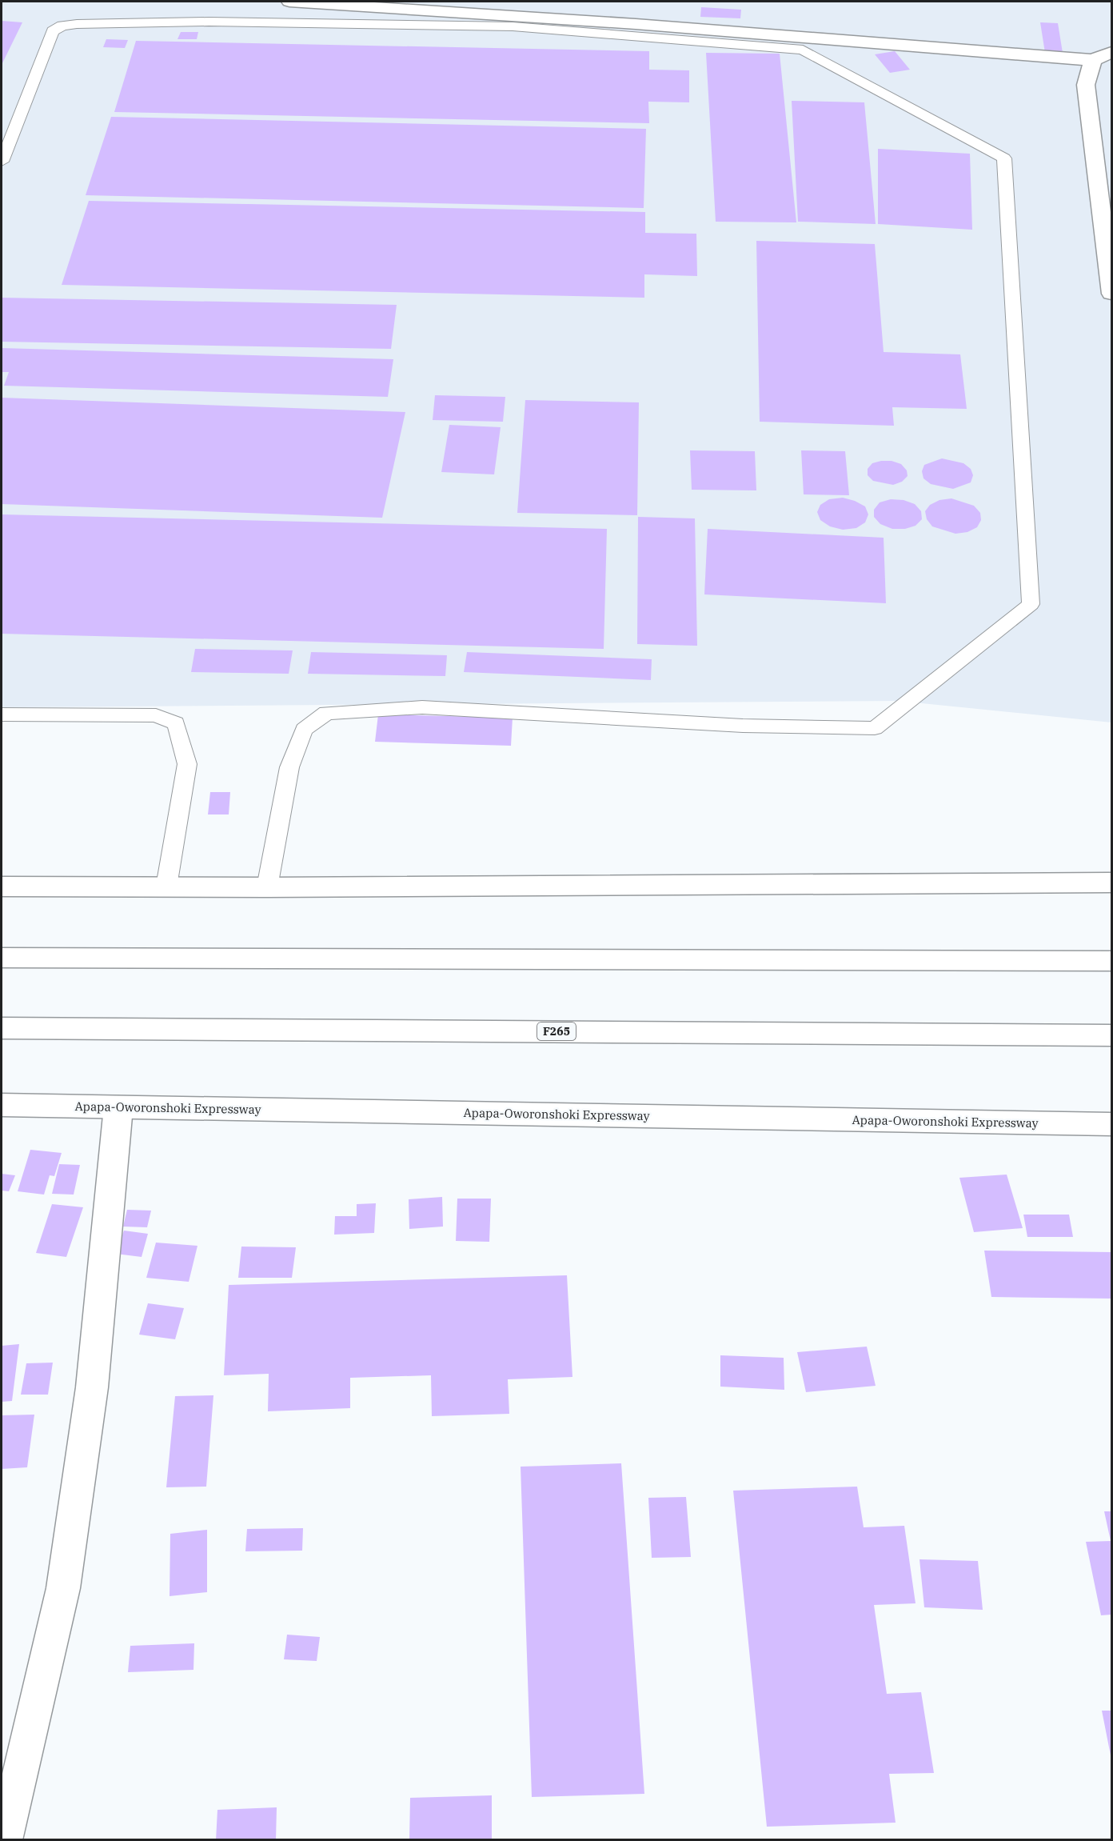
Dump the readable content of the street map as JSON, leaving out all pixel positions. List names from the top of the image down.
{
  "streets": {
    "main road": ["F265", "Apapa-Oworonshoki Expressway"]
  }
}
